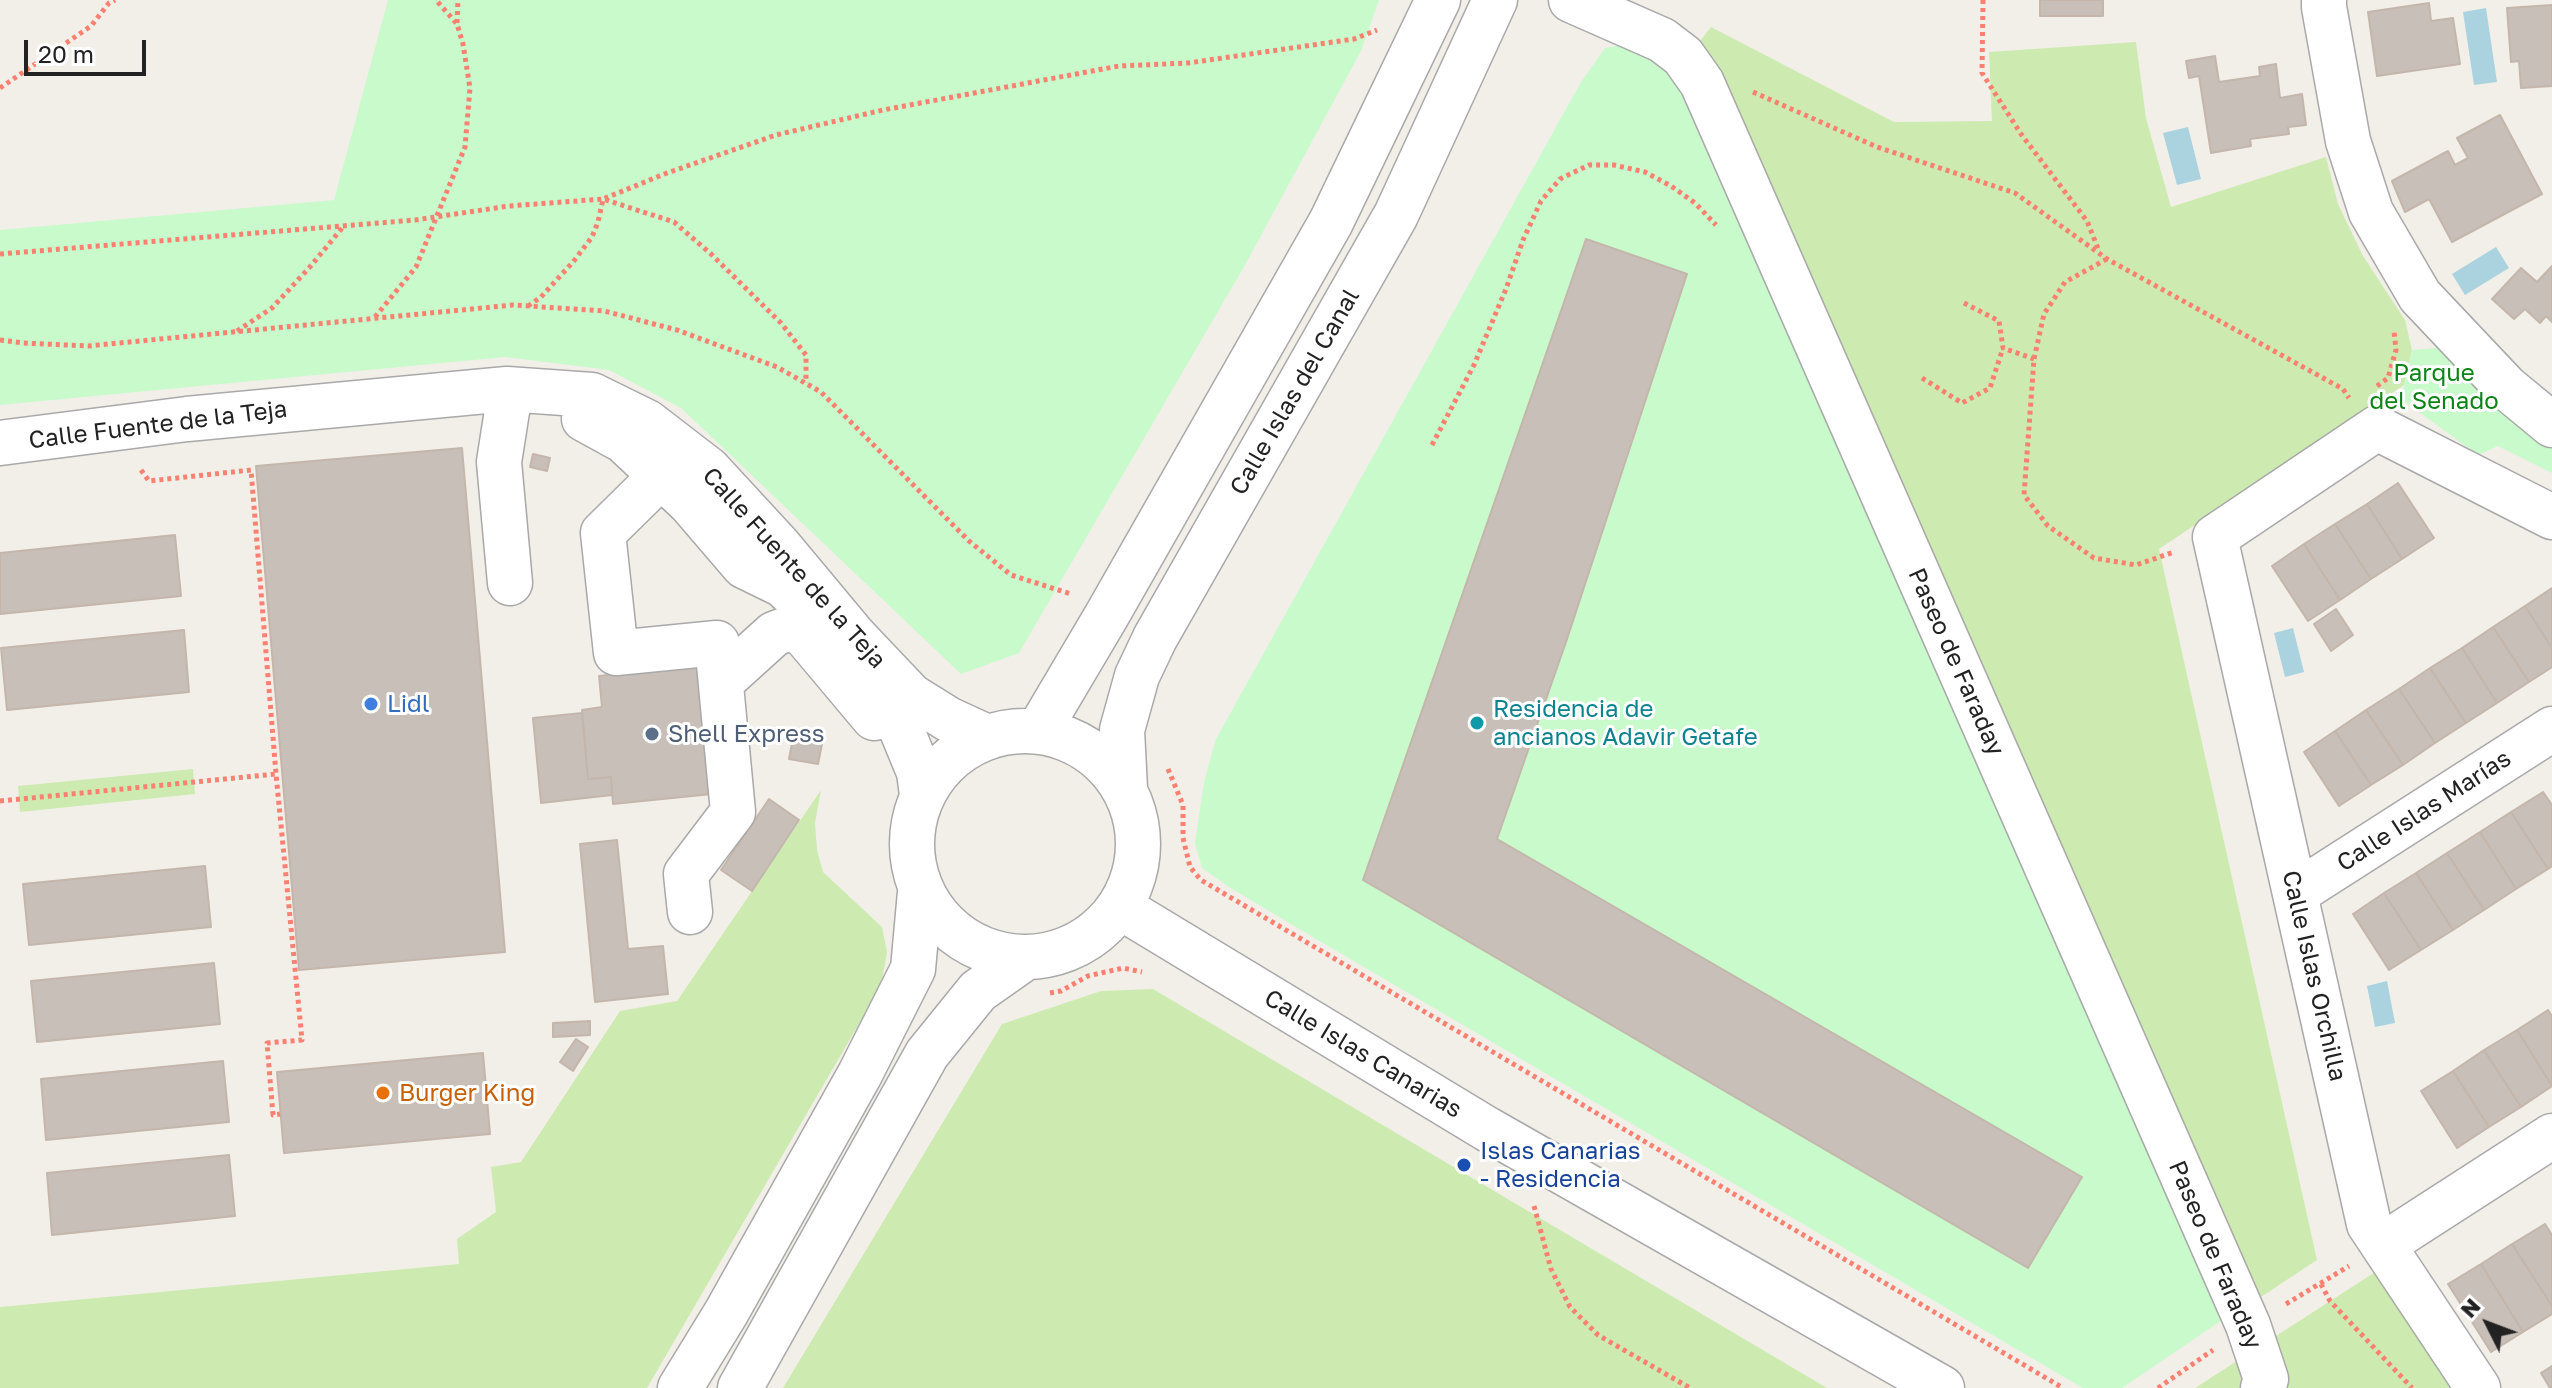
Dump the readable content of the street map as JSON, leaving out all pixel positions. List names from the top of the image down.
{
  "streets": {
    "street": [
      "Calle Islas del Canal",
      "Calle Fuente de la Teja",
      "Paseo de Faraday",
      "Calle Islas Marías",
      "Calle Islas Orchilla",
      "Calle Islas Canarias"
    ]
  },
  "crossings": [
    ["Calle Islas del Canal", "Calle Fuente de la Teja"],
    ["Calle Islas del Canal", "Calle Islas Canarias"],
    ["Calle Fuente de la Teja", "Calle Islas Canarias"],
    ["Calle Islas Marías", "Calle Islas Orchilla"]
  ],
  "parks": ["Parque del Senado"],
  "places": [
    "Lidl",
    "Residencia de ancianos Adavir Getafe",
    "Shell Express",
    "Burger King",
    "Islas Canarias - Residencia"
  ],
  "scale_bar": "20 m",
  "north": "top left"
}
